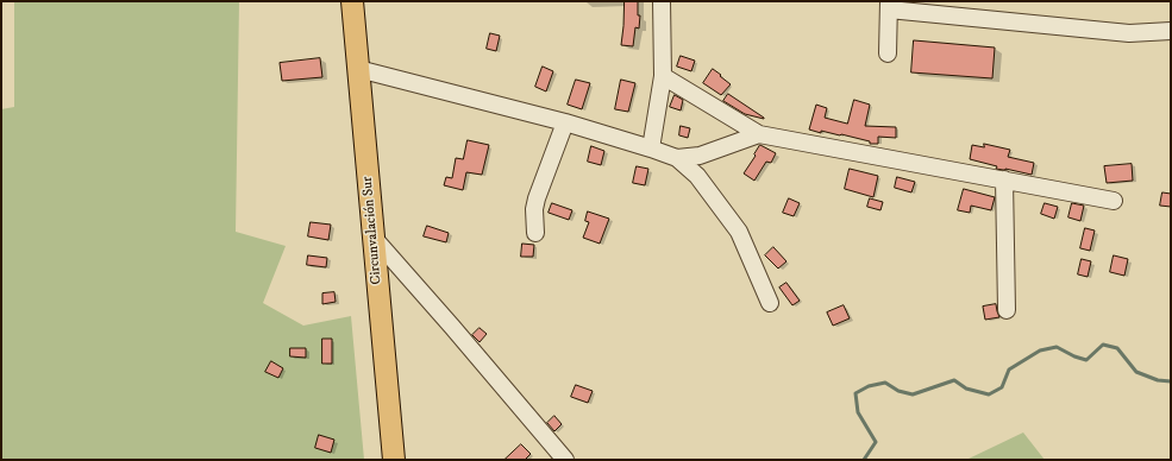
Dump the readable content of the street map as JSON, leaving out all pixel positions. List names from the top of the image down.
{
  "streets": {
    "main road": ["Circunvalación Sur"]
  }
}
